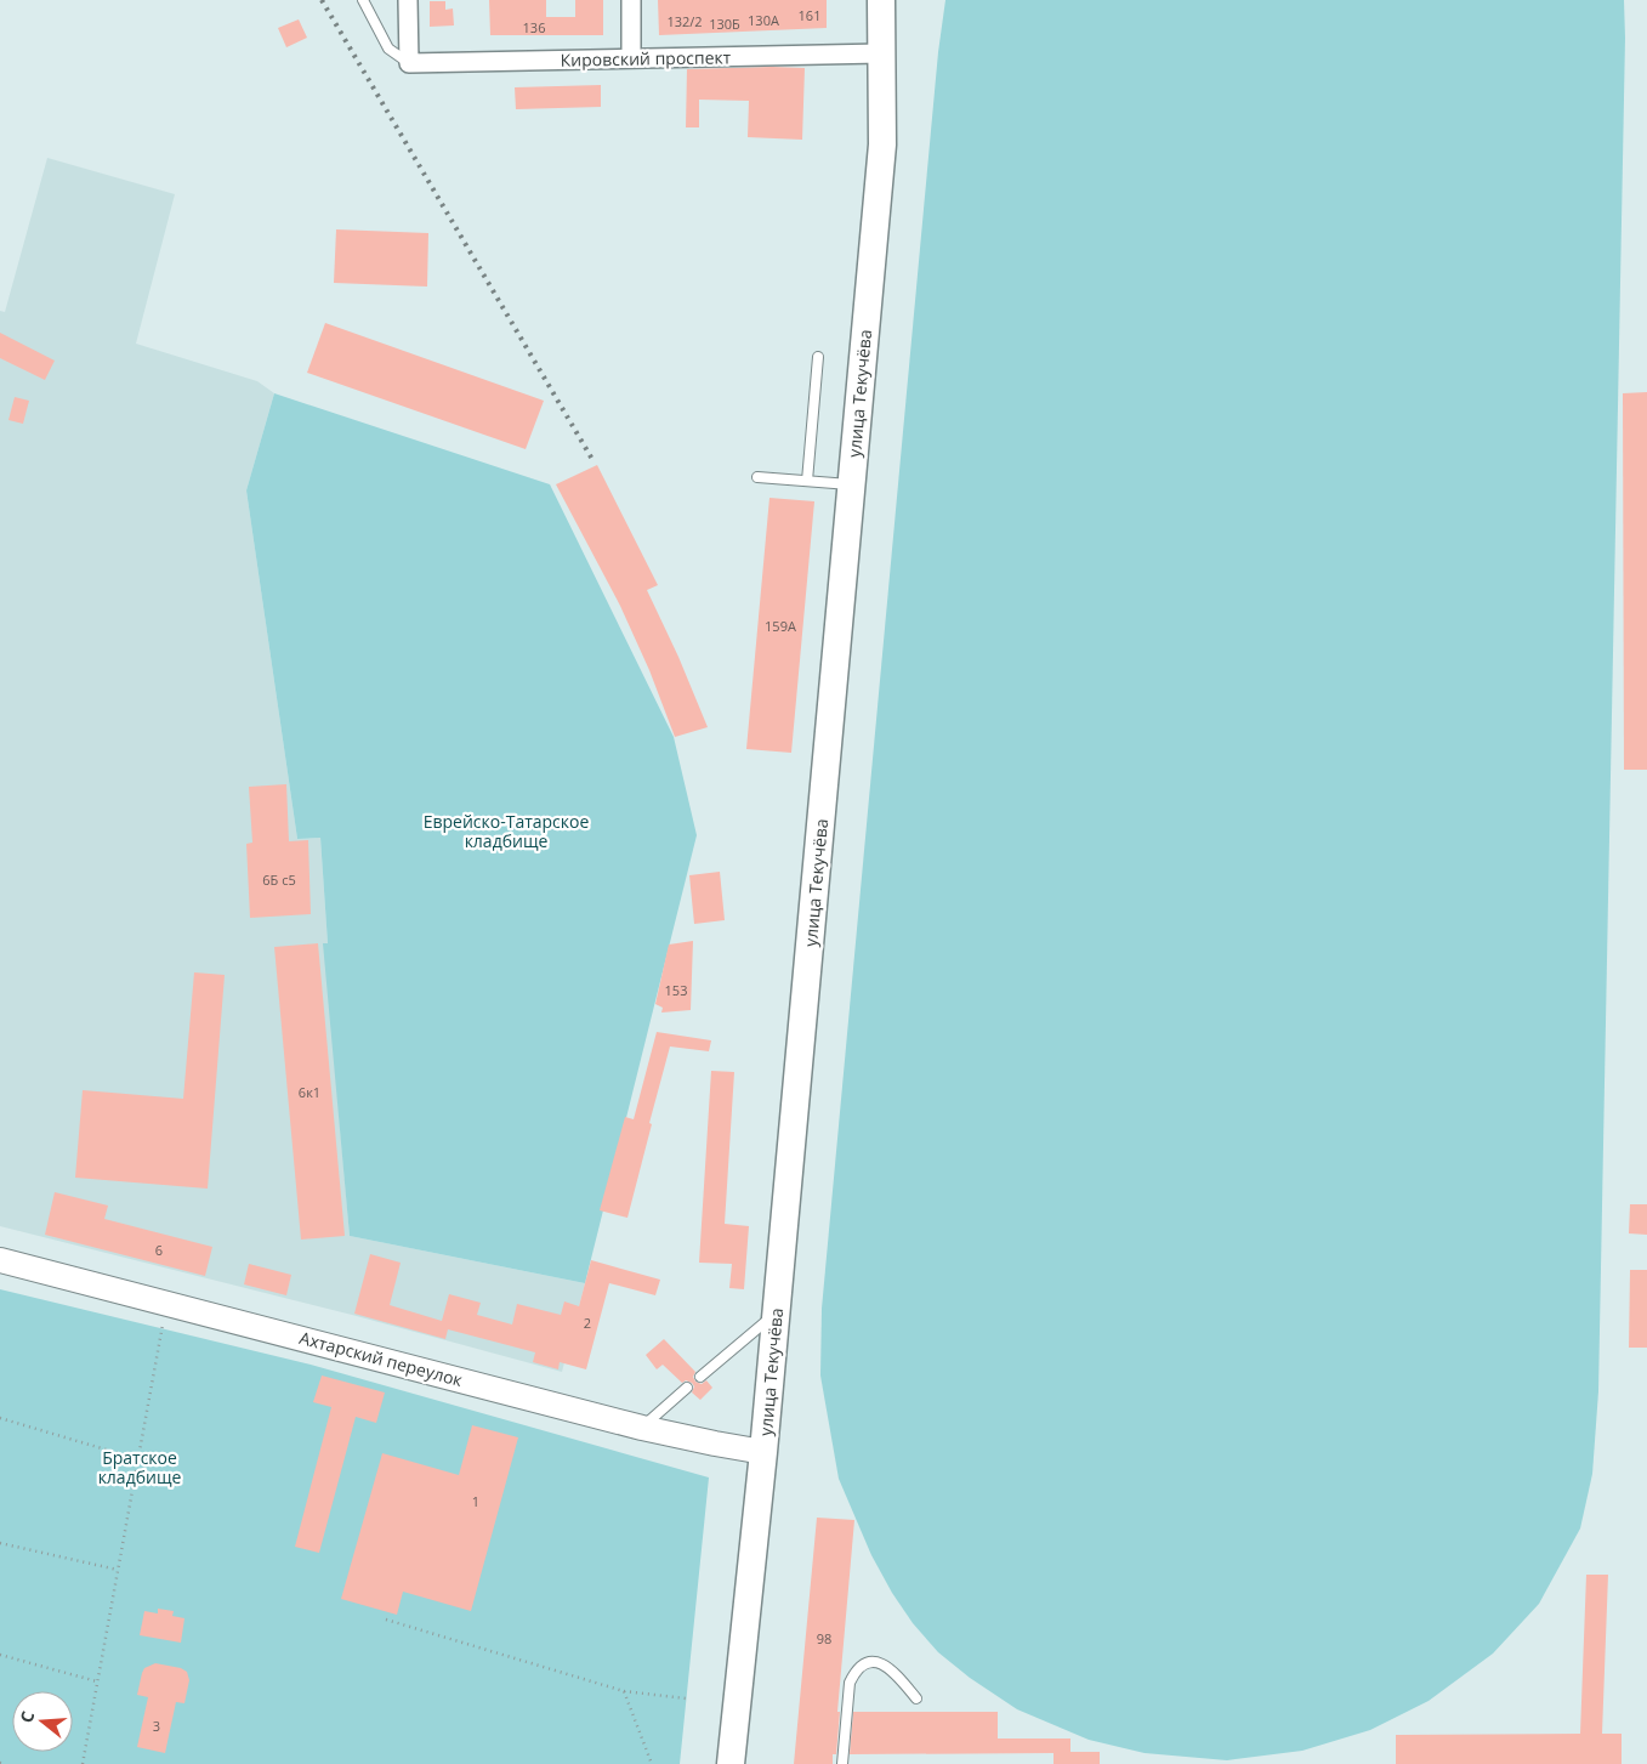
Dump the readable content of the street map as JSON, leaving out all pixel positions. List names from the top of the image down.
{
  "streets": {
    "main road": ["улица Текучёва"],
    "street": ["Кировский проспект", "Ахтарский переулок"]
  },
  "crossings": [
    ["Кировский проспект", "улица Текучёва"],
    ["улица Текучёва", "Ахтарский переулок"]
  ],
  "parks": ["Еврейско-Татарское кладбище", "Братское кладбище"],
  "house_numbers": [
    "161",
    "130А",
    "132/2",
    "130Б",
    "136",
    "159А",
    "6Б с5",
    "153",
    "6к1",
    "6",
    "2",
    "1",
    "98",
    "3"
  ],
  "north": "left"
}
